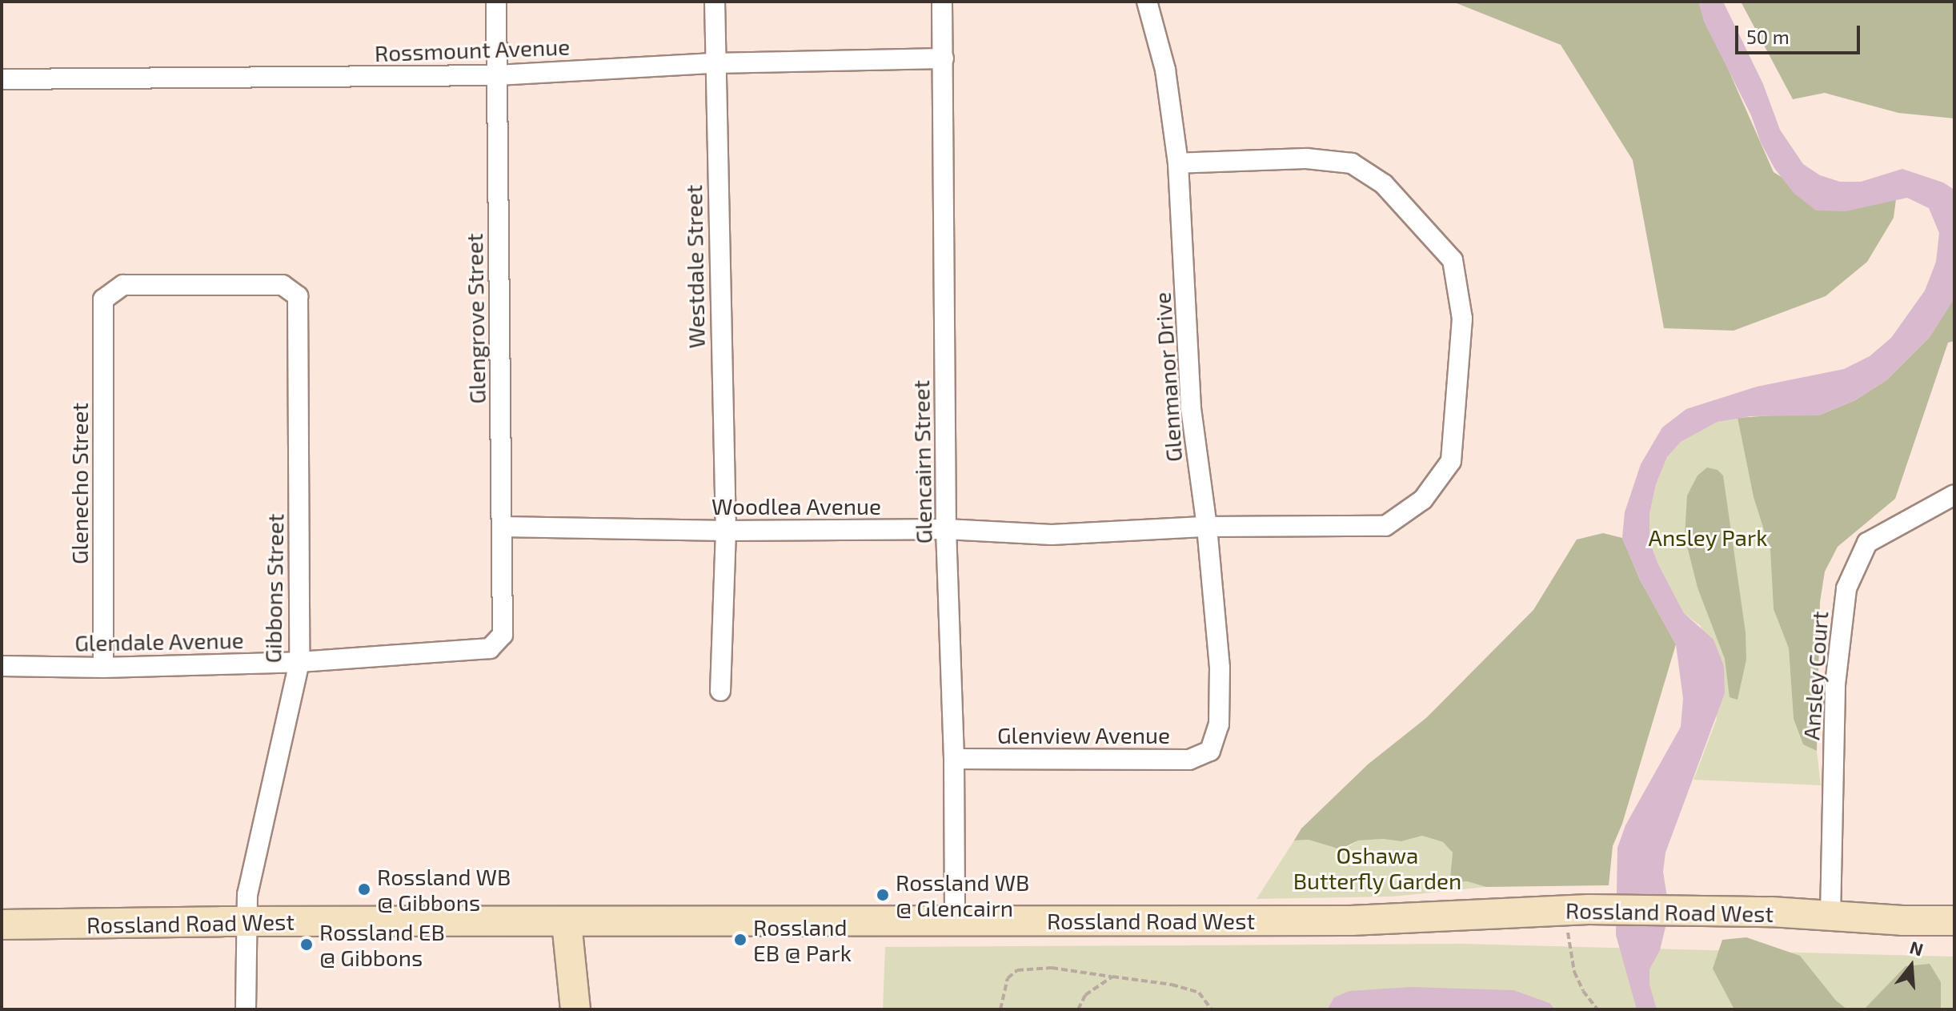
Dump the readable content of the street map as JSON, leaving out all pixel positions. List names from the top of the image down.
{
  "streets": {
    "main road": ["Rossland Road West"],
    "street": [
      "Rossmount Avenue",
      "Westdale Street",
      "Glengrove Street",
      "Glenmanor Drive",
      "Glencairn Street",
      "Glenecho Street",
      "Woodlea Avenue",
      "Gibbons Street",
      "Glendale Avenue",
      "Ansley Court",
      "Glenview Avenue"
    ]
  },
  "crossings": [
    ["Rossmount Avenue", "Westdale Street"],
    ["Rossmount Avenue", "Glengrove Street"],
    ["Rossmount Avenue", "Glencairn Street"],
    ["Westdale Street", "Woodlea Avenue"],
    ["Glengrove Street", "Woodlea Avenue"],
    ["Glengrove Street", "Glendale Avenue"],
    ["Glenmanor Drive", "Woodlea Avenue"],
    ["Glenmanor Drive", "Glenview Avenue"],
    ["Glencairn Street", "Woodlea Avenue"],
    ["Glencairn Street", "Glenview Avenue"],
    ["Glencairn Street", "Rossland Road West"],
    ["Glenecho Street", "Gibbons Street"],
    ["Glenecho Street", "Glendale Avenue"],
    ["Gibbons Street", "Glendale Avenue"],
    ["Gibbons Street", "Rossland Road West"],
    ["Ansley Court", "Rossland Road West"]
  ],
  "parks": ["Ansley Park", "Oshawa Butterfly Garden"],
  "places": [
    "Rossland WB @ Gibbons",
    "Rossland WB @ Glencairn",
    "Rossland EB @ Park",
    "Rossland EB @ Gibbons"
  ],
  "scale_bar": "50 m",
  "north": "top"
}
